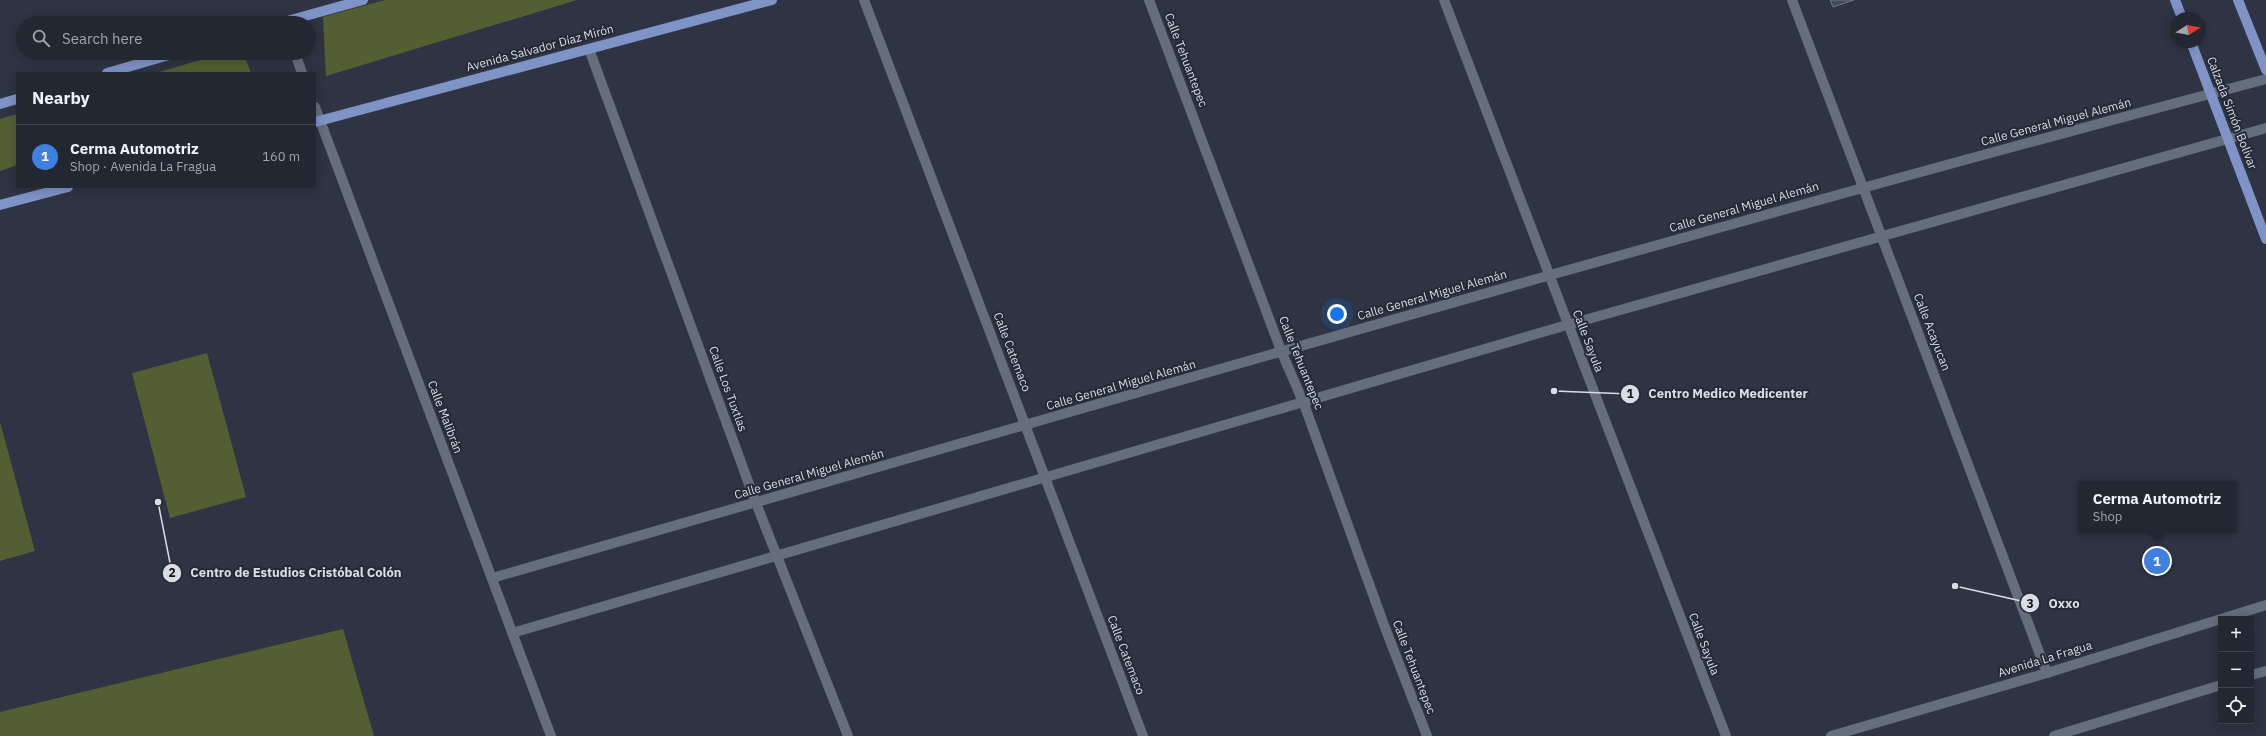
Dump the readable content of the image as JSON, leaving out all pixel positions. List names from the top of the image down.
{
  "streets": {
    "main road": ["Avenida Salvador Díaz Mirón", "Calzada Simón Bolívar"],
    "street": [
      "Calle Tehuantepec",
      "Calle General Miguel Alemán",
      "Calle Acayucan",
      "Calle Sayula",
      "Calle Catemaco",
      "Calle Los Tuxtlas",
      "Calle Malibrán",
      "Avenida La Fragua"
    ]
  },
  "crossings": [
    ["Avenida Salvador Díaz Mirón", "Calle Los Tuxtlas"],
    ["Avenida Salvador Díaz Mirón", "Calle Malibrán"],
    ["Calle Tehuantepec", "Calle General Miguel Alemán"],
    ["Calzada Simón Bolívar", "Calle General Miguel Alemán"],
    ["Calle General Miguel Alemán", "Calle Acayucan"],
    ["Calle General Miguel Alemán", "Calle Sayula"],
    ["Calle General Miguel Alemán", "Calle Catemaco"],
    ["Calle General Miguel Alemán", "Calle Los Tuxtlas"],
    ["Calle General Miguel Alemán", "Calle Malibrán"],
    ["Calle Acayucan", "Avenida La Fragua"]
  ],
  "places": ["Centro Medico Medicenter", "Centro de Estudios Cristóbal Colón", "Oxxo"],
  "north": "right",
  "page": {
    "search": "Search here",
    "heading": "Nearby",
    "list": [
      {
        "mark": "1",
        "name": "Cerma Automotriz",
        "note": "Shop · Avenida La Fragua",
        "value": "160 m"
      }
    ],
    "popup": ["Cerma Automotriz", "Shop"],
    "pins": "1",
    "map_buttons": ["+", "−"]
  }
}
